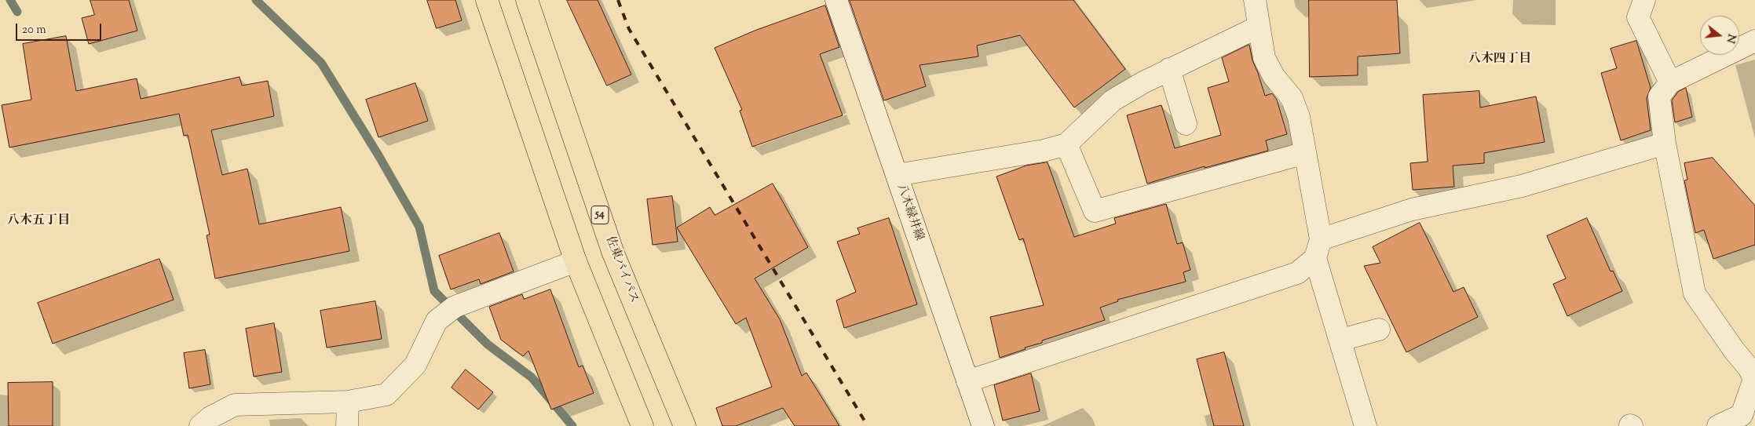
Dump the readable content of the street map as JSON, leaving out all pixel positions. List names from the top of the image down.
{
  "streets": {
    "highway": ["54", "佐東バイパス"],
    "street": ["八木緑井線"]
  },
  "districts": ["八木四丁目", "八木五丁目"],
  "scale_bar": "20 m",
  "north": "right"
}
